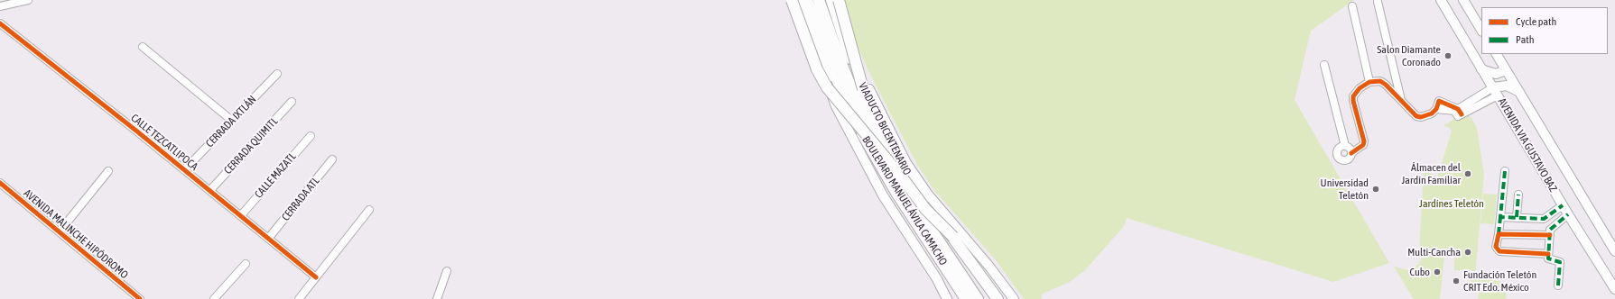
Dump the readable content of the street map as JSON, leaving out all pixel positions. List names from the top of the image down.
{
  "streets": {
    "highway": ["VIADUCTO BICENTENARIO", "BOULEVARD MANUEL ÁVILA CAMACHO"],
    "main road": ["AVENIDA VIA GUSTAVO BAZ"],
    "street": [
      "CERRADA IXTLÁN",
      "CALLE TEZCATLIPOCA",
      "CERRADA QUIMITL",
      "CALLE MAZATL",
      "CERRADA ATL",
      "AVENIDA MALINCHE HIPÓDROMO"
    ]
  },
  "crossings": [
    ["CERRADA IXTLÁN", "CALLE TEZCATLIPOCA"],
    ["CALLE TEZCATLIPOCA", "CERRADA QUIMITL"],
    ["CALLE TEZCATLIPOCA", "CALLE MAZATL"],
    ["CALLE TEZCATLIPOCA", "CERRADA ATL"]
  ],
  "parks": ["Jardínes Teletón"],
  "places": [
    "Salon Diamante Coronado",
    "Álmacen del Jardín Familiar",
    "Universidad Teletón",
    "Multi-Cancha",
    "Cubo",
    "Fundación Teletón CRIT Edo. México"
  ],
  "legend": ["Cycle path", "Path"]
}
